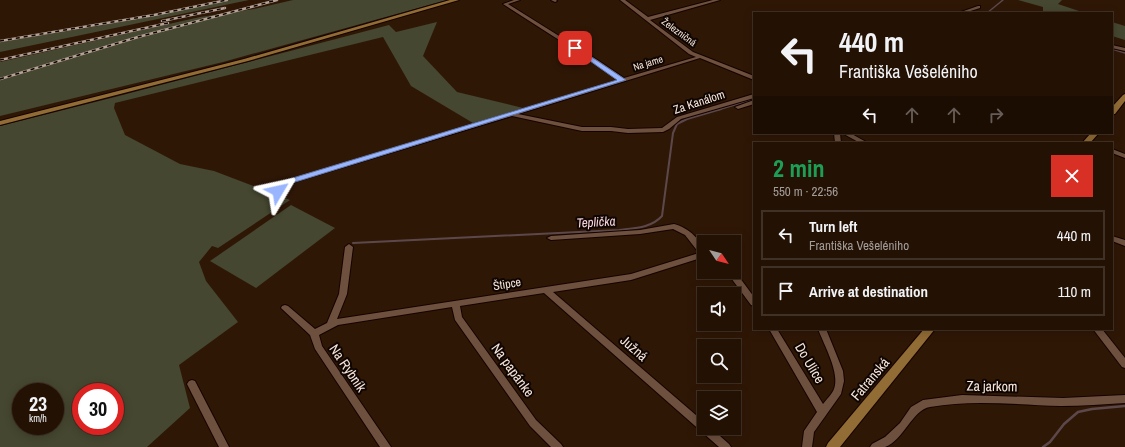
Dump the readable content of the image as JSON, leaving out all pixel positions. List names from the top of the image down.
{
  "streets": {
    "main road": ["Fatranská"],
    "street": [
      "Železničná",
      "Na jame",
      "Za Kanálom",
      "Štipce",
      "Južná",
      "Do Ulice",
      "Na Rybník",
      "Na papánke",
      "Za jarkom"
    ]
  },
  "crossings": [
    ["Železničná", "Na jame"],
    ["Na jame", "Za Kanálom"],
    ["Štipce", "Južná"],
    ["Štipce", "Na Rybník"],
    ["Štipce", "Na papánke"]
  ],
  "water": ["Teplička"],
  "north": "bottom right",
  "page": {
    "turn": ["440 m", "Františka Vešeléniho"],
    "heading": ["2 min", "550 m · 22:56"],
    "list": [
      {
        "name": "Turn left",
        "note": "Františka Vešeléniho",
        "value": "440 m"
      },
      {
        "name": "Arrive at destination",
        "value": "110 m"
      }
    ],
    "speed": "23 km/h",
    "limit": "30"
  }
}
